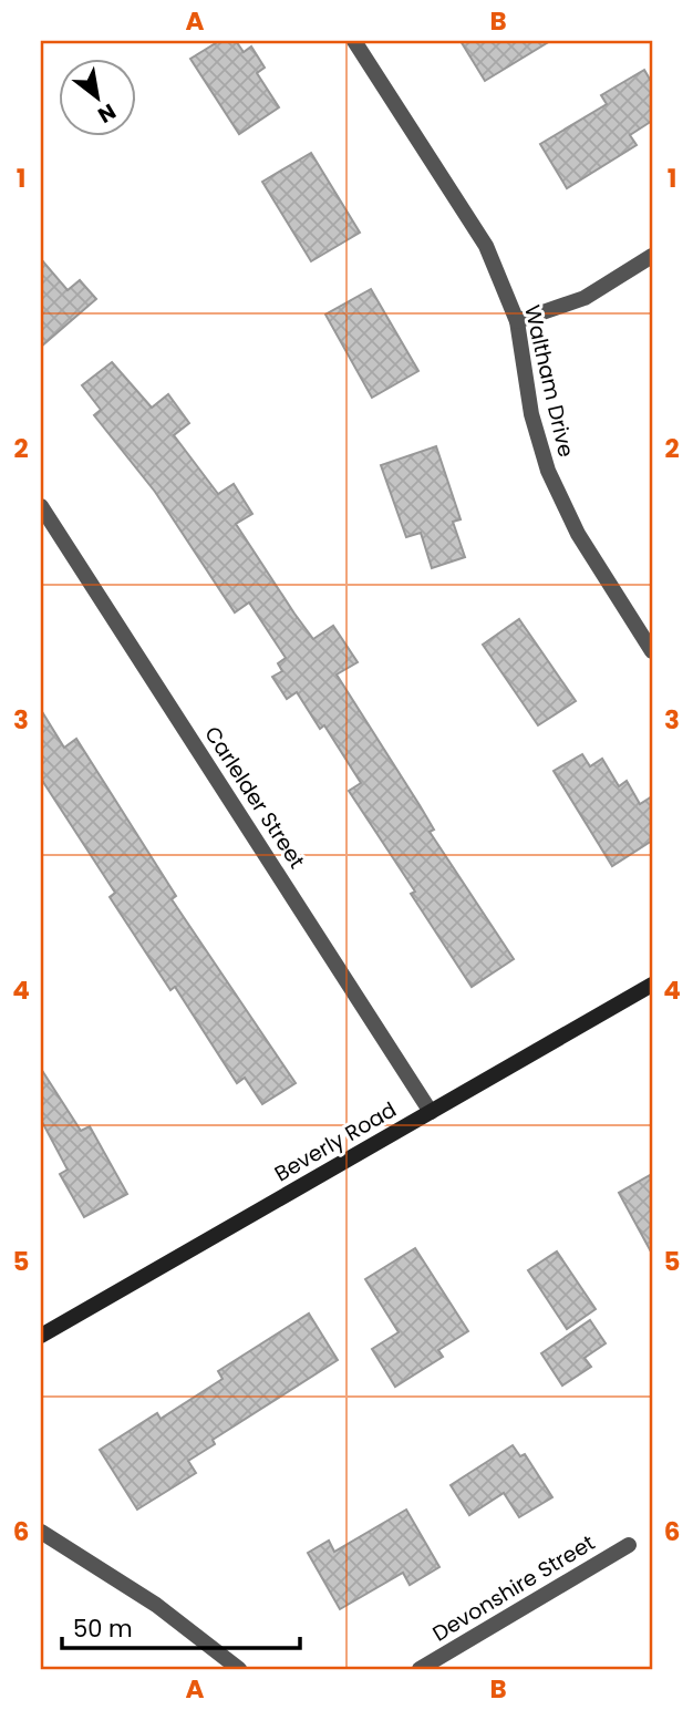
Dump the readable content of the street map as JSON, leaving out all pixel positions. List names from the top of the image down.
{
  "streets": {
    "street": [
      "Waltham Drive",
      "Carlelder Street",
      "Beverly Road",
      "Devonshire Street"
    ]
  },
  "crossings": [
    ["Carlelder Street", "Beverly Road"]
  ],
  "scale_bar": "50 m",
  "north": "bottom right",
  "grid": {
    "columns": ["A", "B"],
    "rows": [
      "1",
      "2",
      "3",
      "4",
      "5",
      "6"
    ]
  }
}
